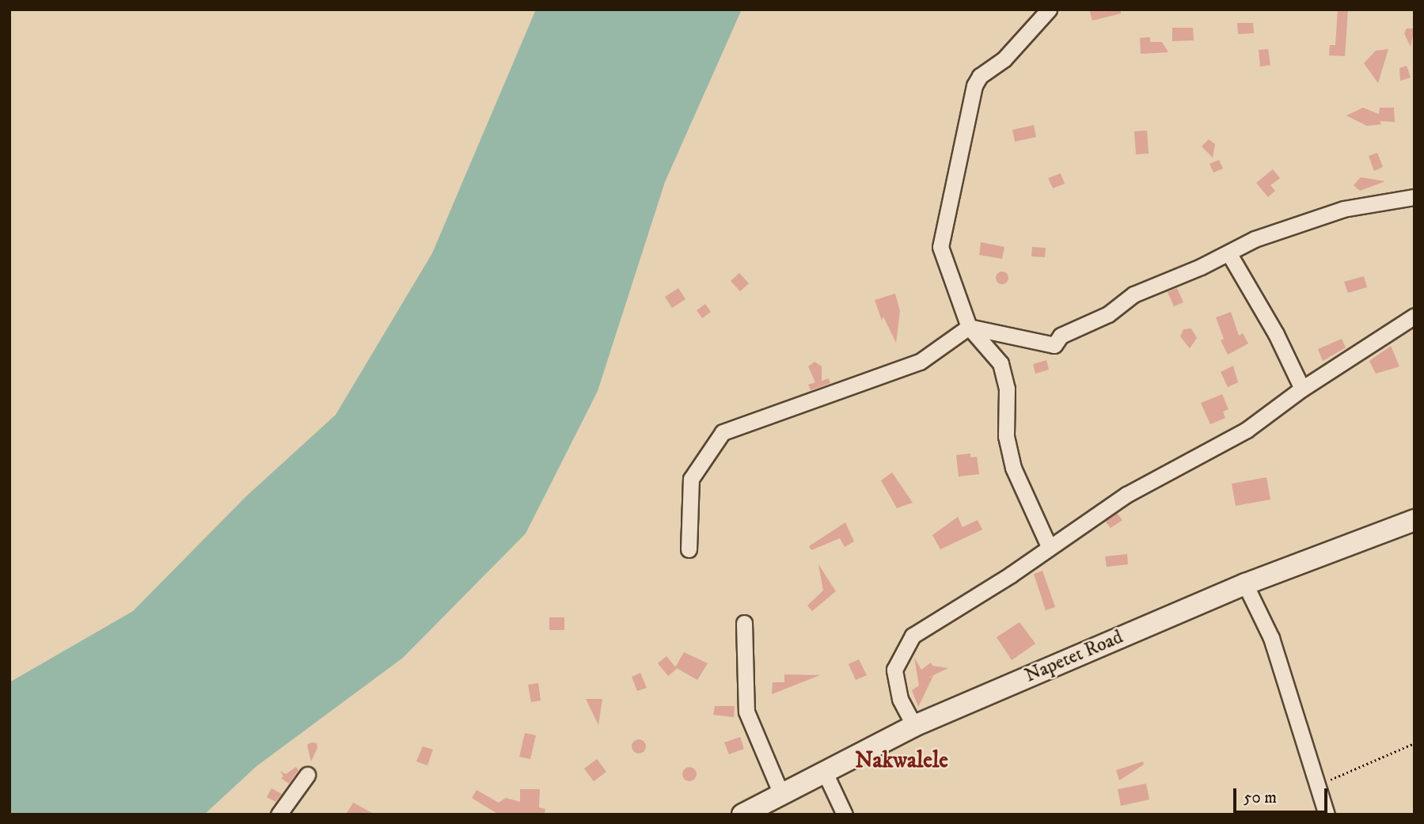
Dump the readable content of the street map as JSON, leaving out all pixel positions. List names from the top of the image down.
{
  "streets": {
    "main road": ["Napetet Road"]
  },
  "districts": ["Nakwalele"],
  "scale_bar": "50 m"
}
